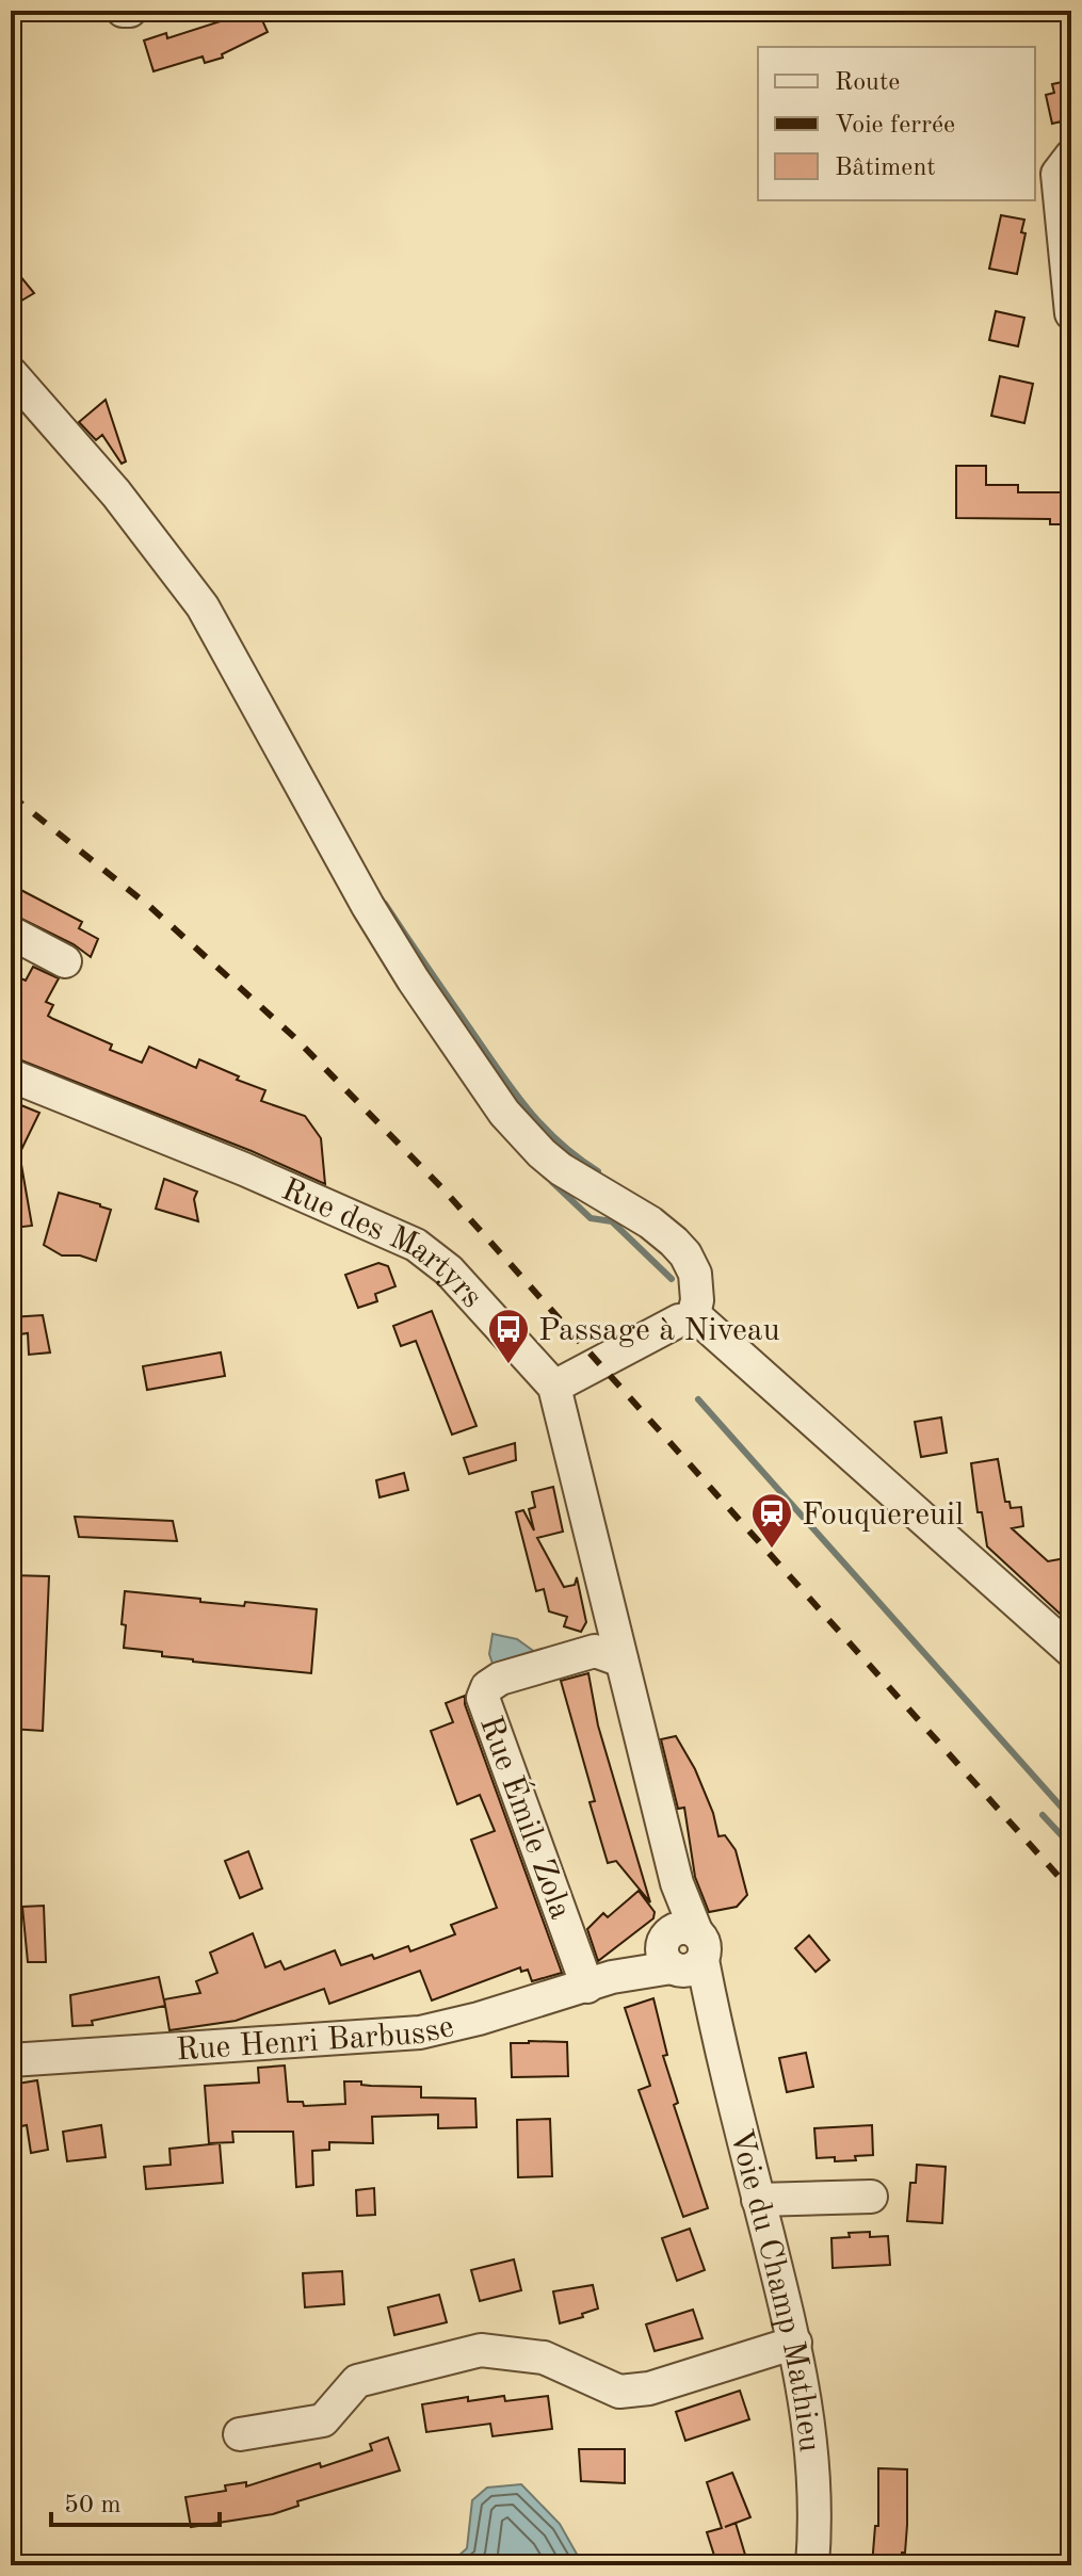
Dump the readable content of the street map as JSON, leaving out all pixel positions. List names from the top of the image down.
{
  "streets": {
    "street": [
      "Rue des Martyrs",
      "Rue Émile Zola",
      "Rue Henri Barbusse",
      "Voie du Champ Mathieu"
    ]
  },
  "crossings": [
    ["Rue des Martyrs", "Rue Émile Zola"],
    ["Rue Émile Zola", "Rue Henri Barbusse"],
    ["Rue Henri Barbusse", "Voie du Champ Mathieu"]
  ],
  "places": {
    "bus stop": ["Passage à Niveau"],
    "station": ["Fouquereuil"]
  },
  "legend": ["Route", "Voie ferrée", "Bâtiment"],
  "scale_bar": "50 m"
}
